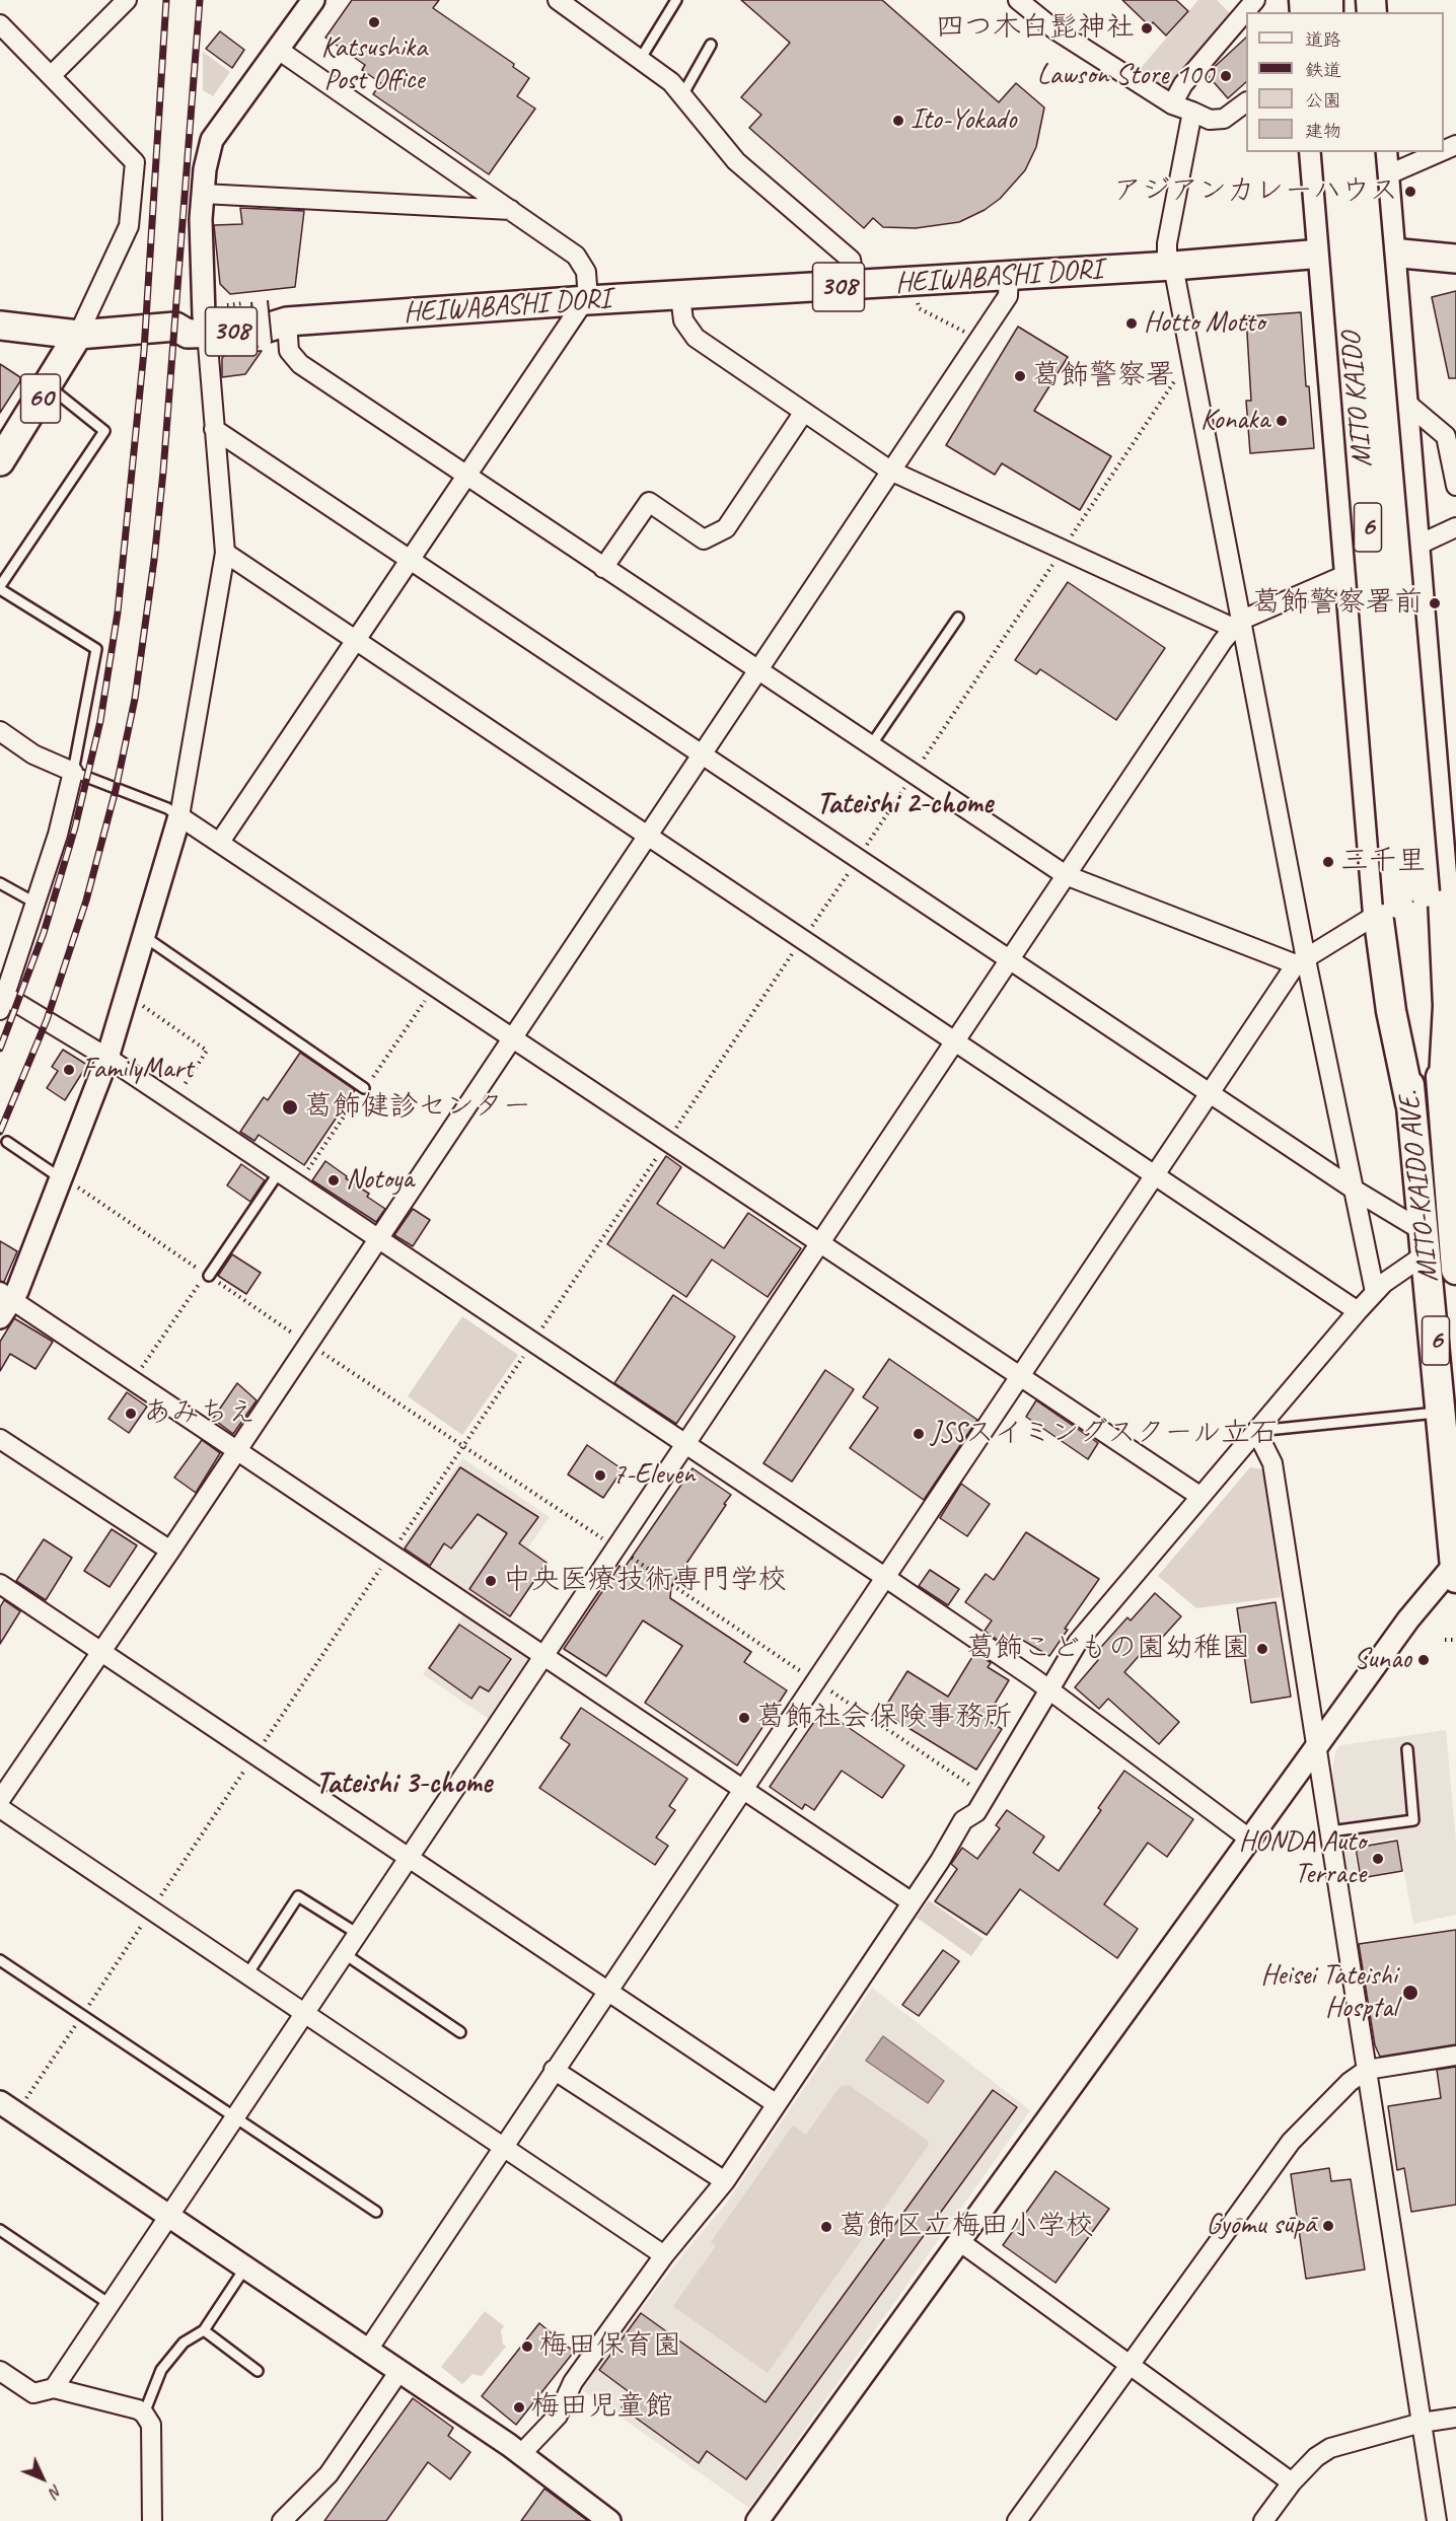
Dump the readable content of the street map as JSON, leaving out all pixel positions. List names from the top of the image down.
{
  "streets": {
    "highway": ["MITO KAIDO", "6", "MITO-KAIDO AVE."],
    "main road": ["HEIWABASHI DORI", "308", "60"]
  },
  "crossings": [
    ["HEIWABASHI DORI", "60"],
    ["MITO KAIDO", "MITO-KAIDO AVE."]
  ],
  "districts": ["Tateishi 2-chome", "Tateishi 3-chome"],
  "places": [
    "Katsushika Post Office",
    "四つ木白髭神社",
    "Lawson Store 100",
    "Ito-Yokado",
    "アジアンカレーハウス",
    "Hotto Motto",
    "葛飾警察署",
    "Konaka",
    "葛飾警察署前",
    "三千里",
    "FamilyMart",
    "葛飾健診センター",
    "Notoya",
    "あみちえ",
    "JSSスイミングスクール立石",
    "7-Eleven",
    "中央医療技術専門学校",
    "葛飾こどもの園幼稚園",
    "Sunao",
    "葛飾社会保険事務所",
    "HONDA Auto Terrace",
    "Heisei Tateishi Hosptal",
    "Gyōmu sūpā",
    "葛飾区立梅田小学校",
    "梅田保育園",
    "梅田児童館"
  ],
  "legend": [
    "道路",
    "鉄道",
    "公園",
    "建物"
  ],
  "north": "bottom right"
}
